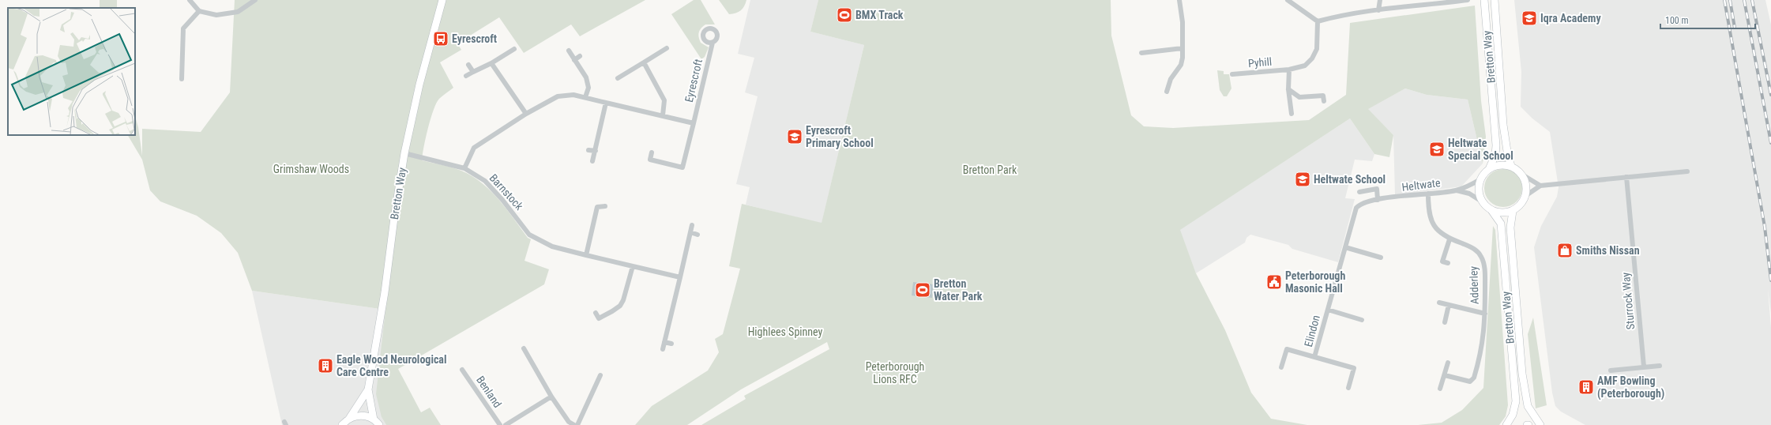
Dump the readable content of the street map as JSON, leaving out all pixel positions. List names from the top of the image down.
{
  "streets": {
    "street": [
      "Bretton Way",
      "Pyhill",
      "Eyrescroft",
      "Heltwate",
      "Barnstock",
      "Adderley",
      "Sturrock Way",
      "Elindon",
      "Benland"
    ]
  },
  "crossings": [
    ["Bretton Way", "Heltwate"],
    ["Bretton Way", "Barnstock"],
    ["Heltwate", "Adderley"],
    ["Heltwate", "Elindon"]
  ],
  "parks": [
    "Grimshaw Woods",
    "Bretton Park",
    "Highlees Spinney",
    "Peterborough Lions RFC"
  ],
  "places": {
    "sports": ["BMX Track", "Bretton Water Park"],
    "school or university": [
      "Iqra Academy",
      "Eyrescroft Primary School",
      "Heltwate Special School",
      "Heltwate School"
    ],
    "bus stop": ["Eyrescroft"],
    "shop": ["Smiths Nissan"],
    "public building": ["Peterborough Masonic Hall"],
    "building": ["Eagle Wood Neurological Care Centre", "AMF Bowling (Peterborough)"]
  },
  "scale_bar": "100 m"
}
